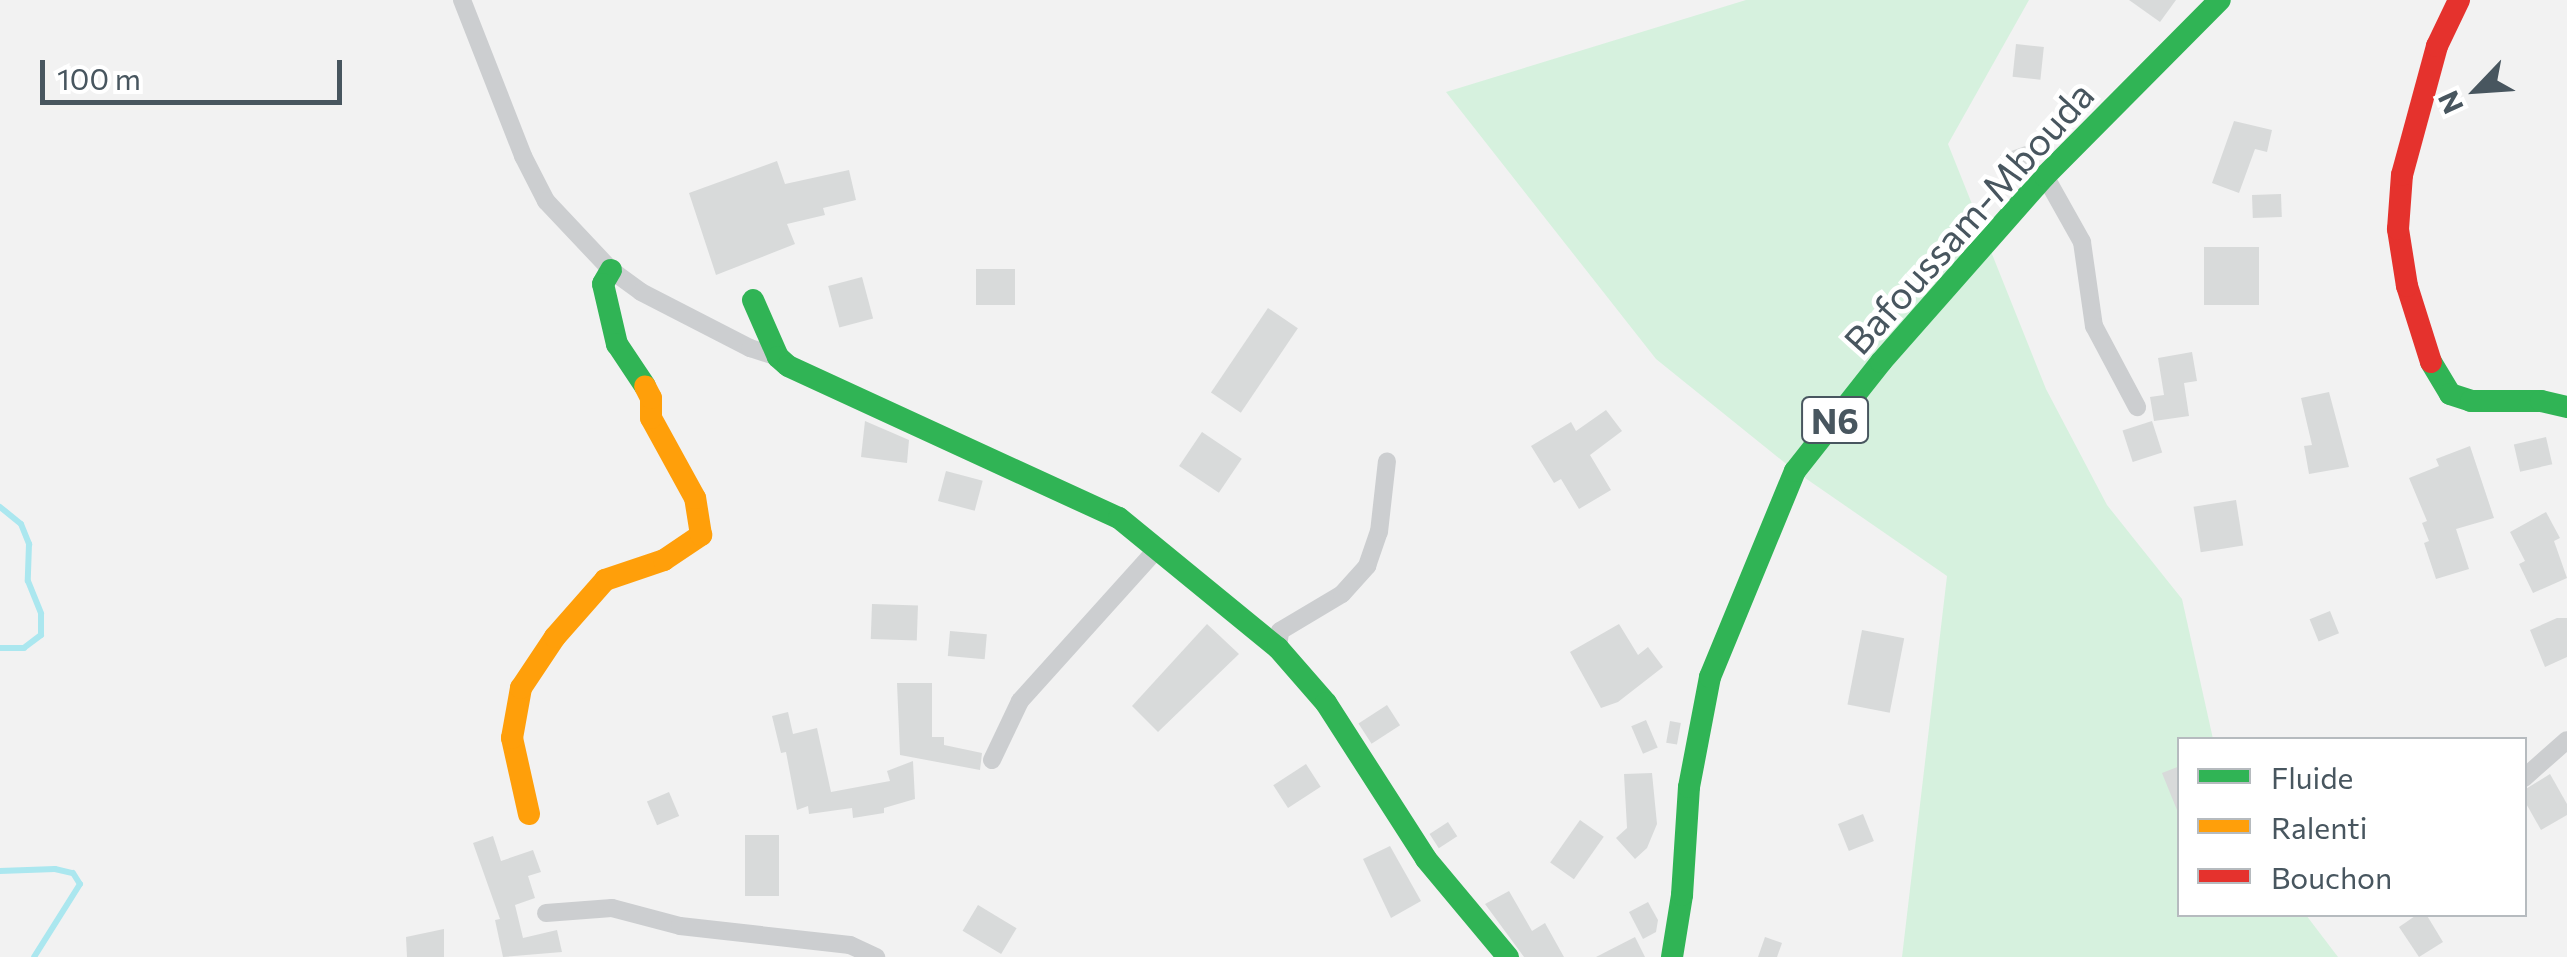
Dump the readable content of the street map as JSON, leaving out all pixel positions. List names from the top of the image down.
{
  "streets": {
    "main road": ["Bafoussam-Mbouda", "N6"]
  },
  "legend": ["Fluide", "Ralenti", "Bouchon"],
  "scale_bar": "100 m",
  "north": "bottom left"
}
